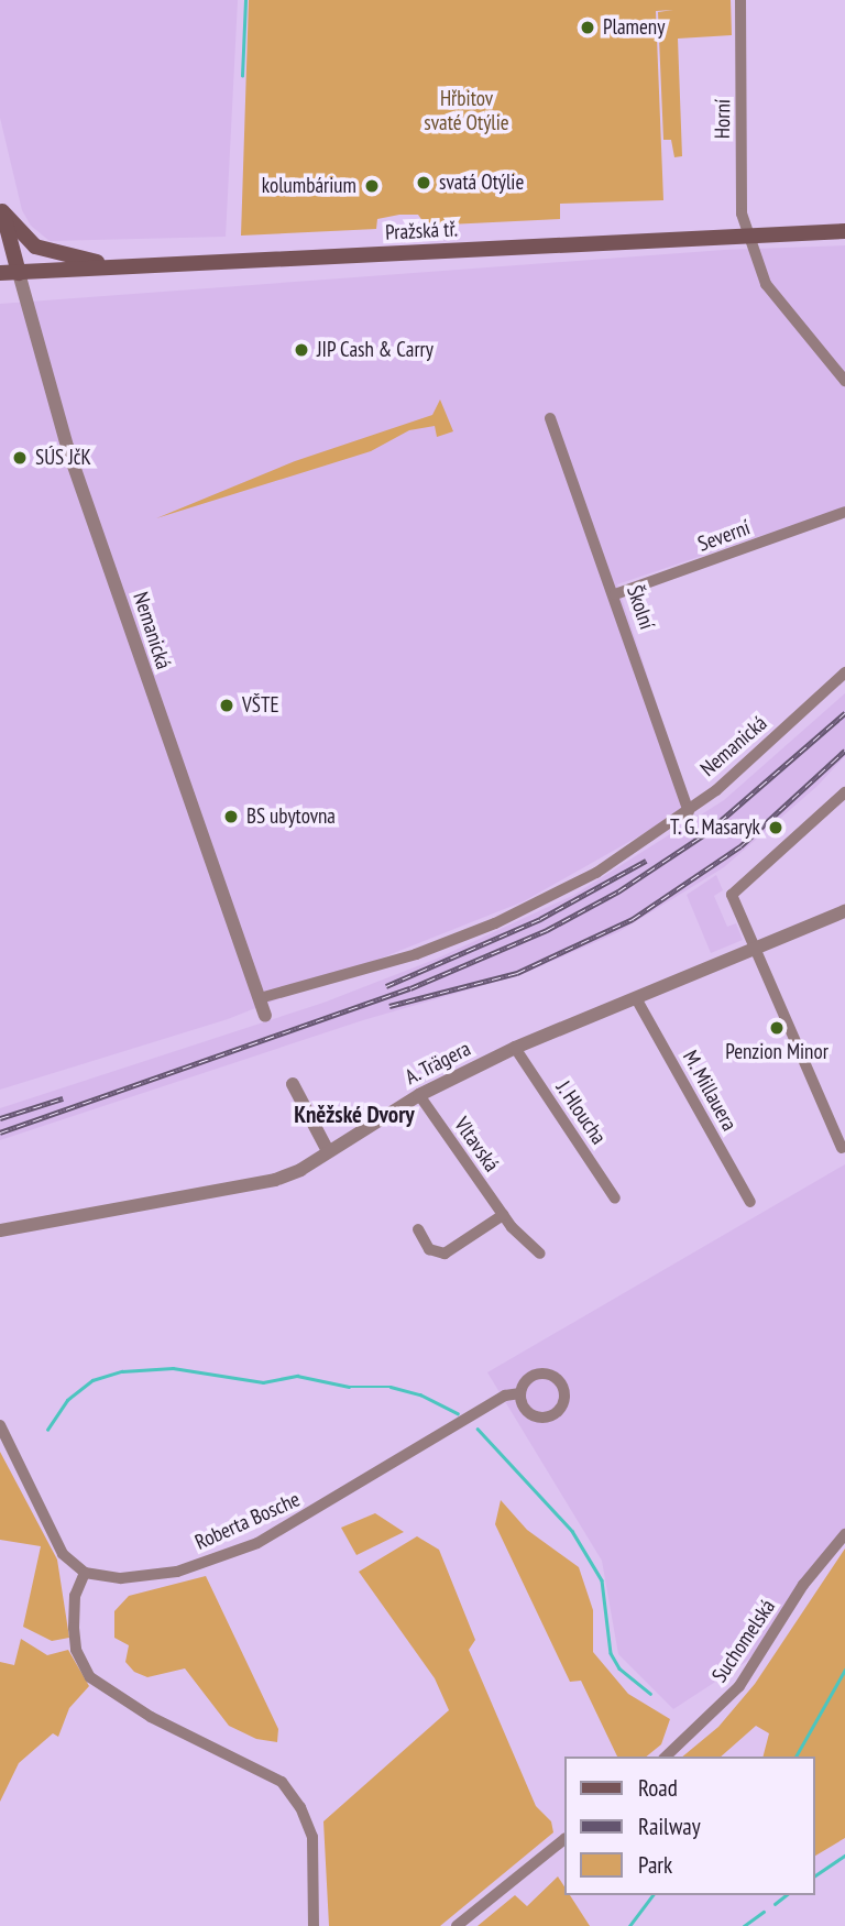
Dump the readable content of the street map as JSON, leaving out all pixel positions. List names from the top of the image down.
{
  "streets": {
    "main road": ["Pražská tř."],
    "street": [
      "Horní",
      "Severní",
      "Školní",
      "Nemanická",
      "A. Trägera",
      "M. Millauera",
      "J. Hloucha",
      "Vltavská",
      "Roberta Bosche",
      "Suchomelská"
    ]
  },
  "crossings": [
    ["Horní", "Pražská tř."],
    ["Pražská tř.", "Nemanická"],
    ["Severní", "Školní"],
    ["Školní", "Nemanická"],
    ["A. Trägera", "M. Millauera"],
    ["A. Trägera", "J. Hloucha"],
    ["A. Trägera", "Vltavská"]
  ],
  "districts": ["Kněžské Dvory"],
  "parks": ["Hřbitov svaté Otýlie"],
  "places": [
    "Plameny",
    "svatá Otýlie",
    "kolumbárium",
    "JIP Cash & Carry",
    "SÚS JčK",
    "VŠTE",
    "BS ubytovna",
    "T. G. Masaryk",
    "Penzion Minor"
  ],
  "legend": ["Road", "Railway", "Park"]
}
